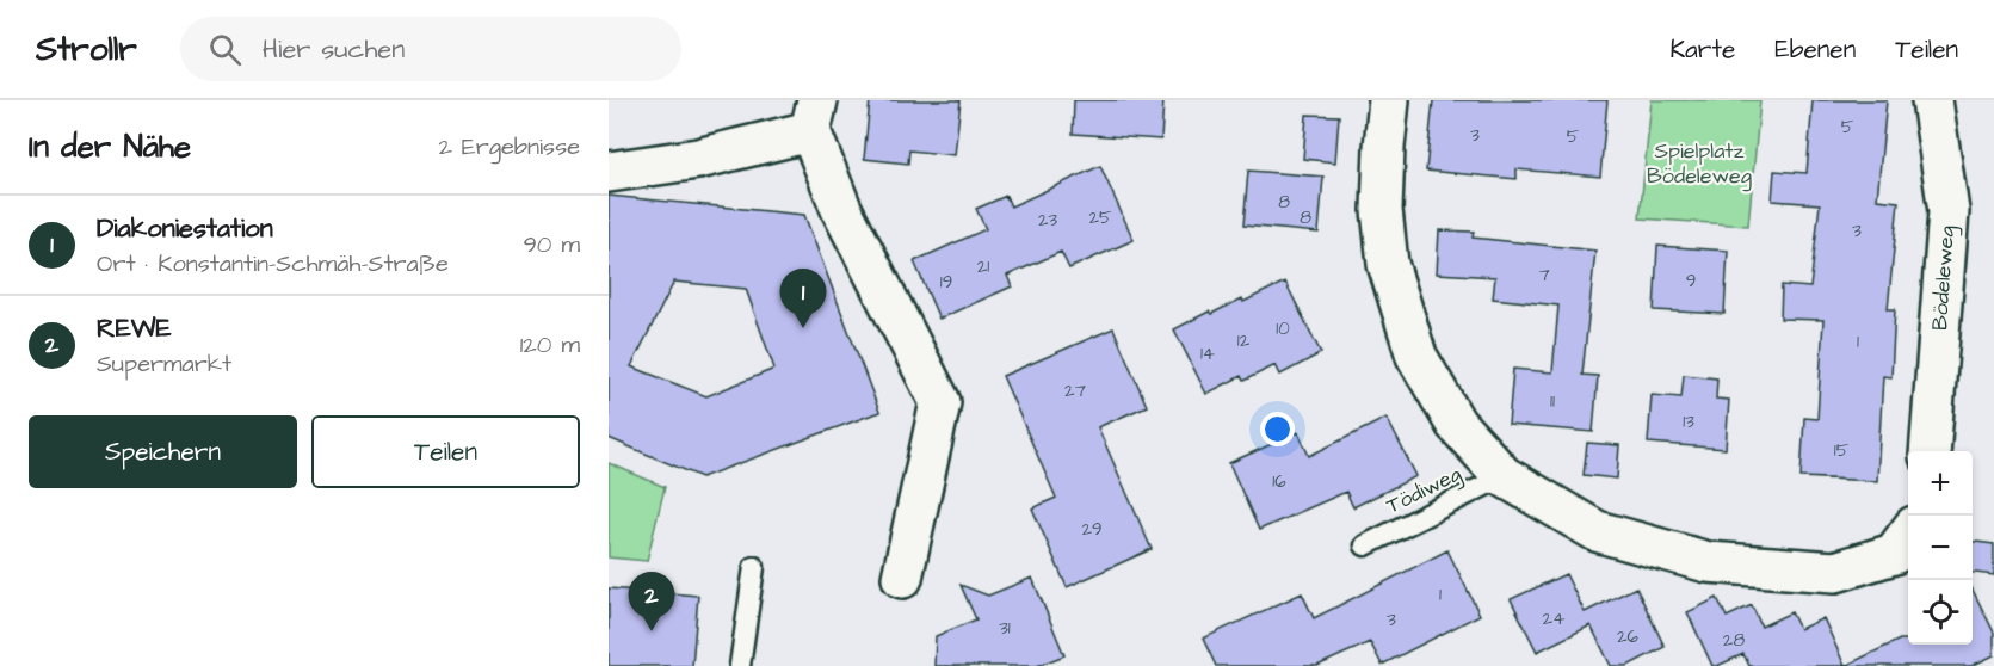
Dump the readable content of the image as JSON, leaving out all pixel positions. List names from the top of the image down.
{
  "streets": {
    "street": ["Bödeleweg"],
    "lane": ["Tödiweg"]
  },
  "parks": ["Spielplatz Bödeleweg"],
  "house_numbers": [
    "5",
    "3",
    "5",
    "8",
    "25",
    "8",
    "23",
    "3",
    "21",
    "7",
    "9",
    "19",
    "10",
    "12",
    "1",
    "14",
    "27",
    "11",
    "13",
    "15",
    "16",
    "29",
    "1",
    "24",
    "3",
    "31",
    "26",
    "28"
  ],
  "page": {
    "header": "Strollr",
    "search": "Hier suchen",
    "nav": ["Karte", "Ebenen", "Teilen"],
    "heading": ["In der Nähe", "2 Ergebnisse"],
    "list": [
      {
        "mark": "1",
        "name": "Diakoniestation",
        "note": "Ort · Konstantin-Schmäh-Straße",
        "value": "90 m"
      },
      {
        "mark": "2",
        "name": "REWE",
        "note": "Supermarkt",
        "value": "120 m"
      }
    ],
    "pins": ["1", "2"],
    "buttons": ["Speichern", "Teilen"],
    "map_buttons": ["+", "−"]
  }
}
